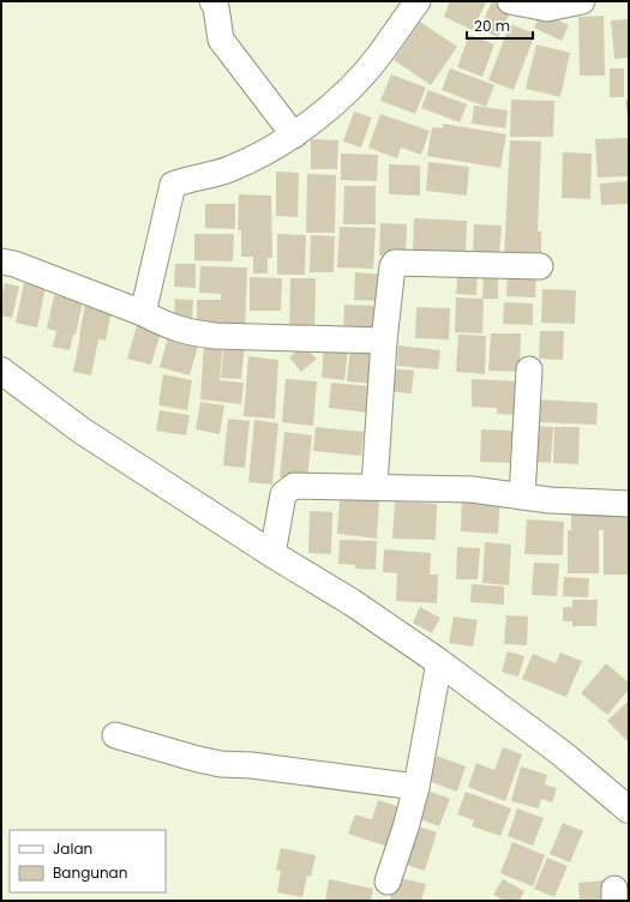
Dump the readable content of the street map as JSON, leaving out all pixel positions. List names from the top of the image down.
{
  "legend": ["Jalan", "Bangunan"],
  "scale_bar": "20 m"
}
